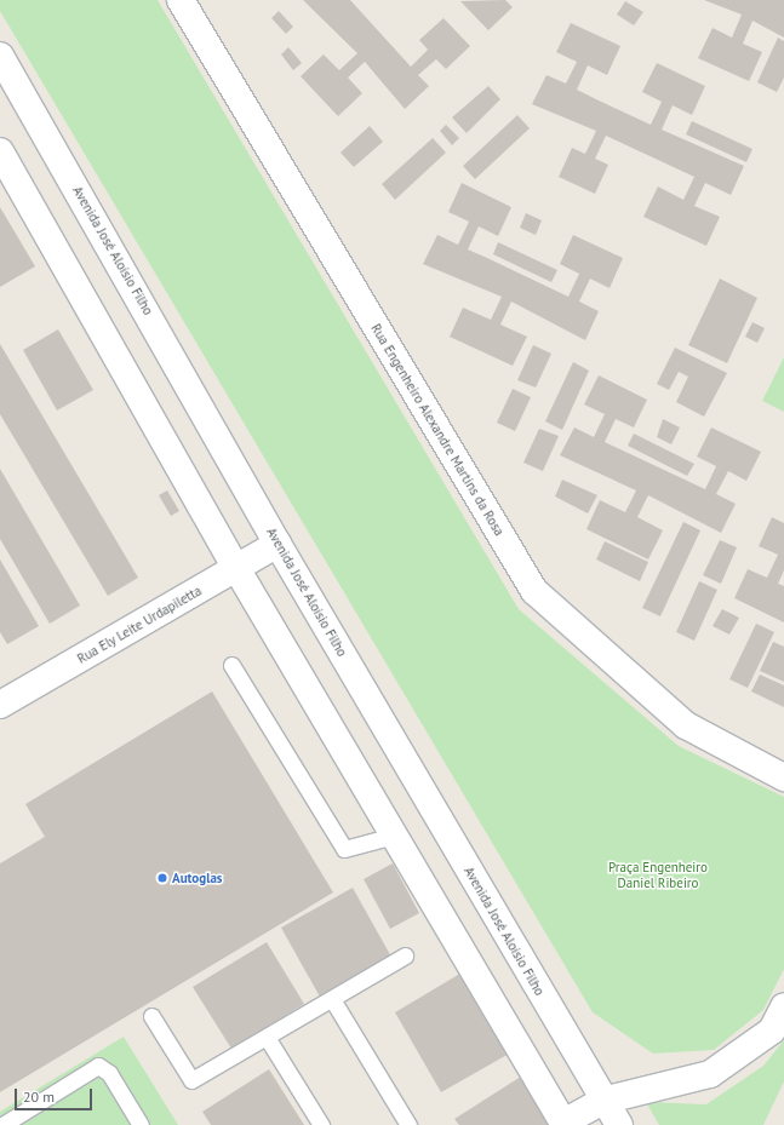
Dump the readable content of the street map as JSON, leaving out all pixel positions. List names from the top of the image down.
{
  "streets": {
    "street": ["Avenida José Aloísio Filho", "Rua Engenheiro Alexandre Martins da Rosa", "Rua Ely Leite Urdapiletta"]
  },
  "crossings": [
    ["Avenida José Aloísio Filho", "Rua Ely Leite Urdapiletta"]
  ],
  "parks": ["Praça Engenheiro Daniel Ribeiro"],
  "places": ["Autoglas"],
  "scale_bar": "20 m"
}
